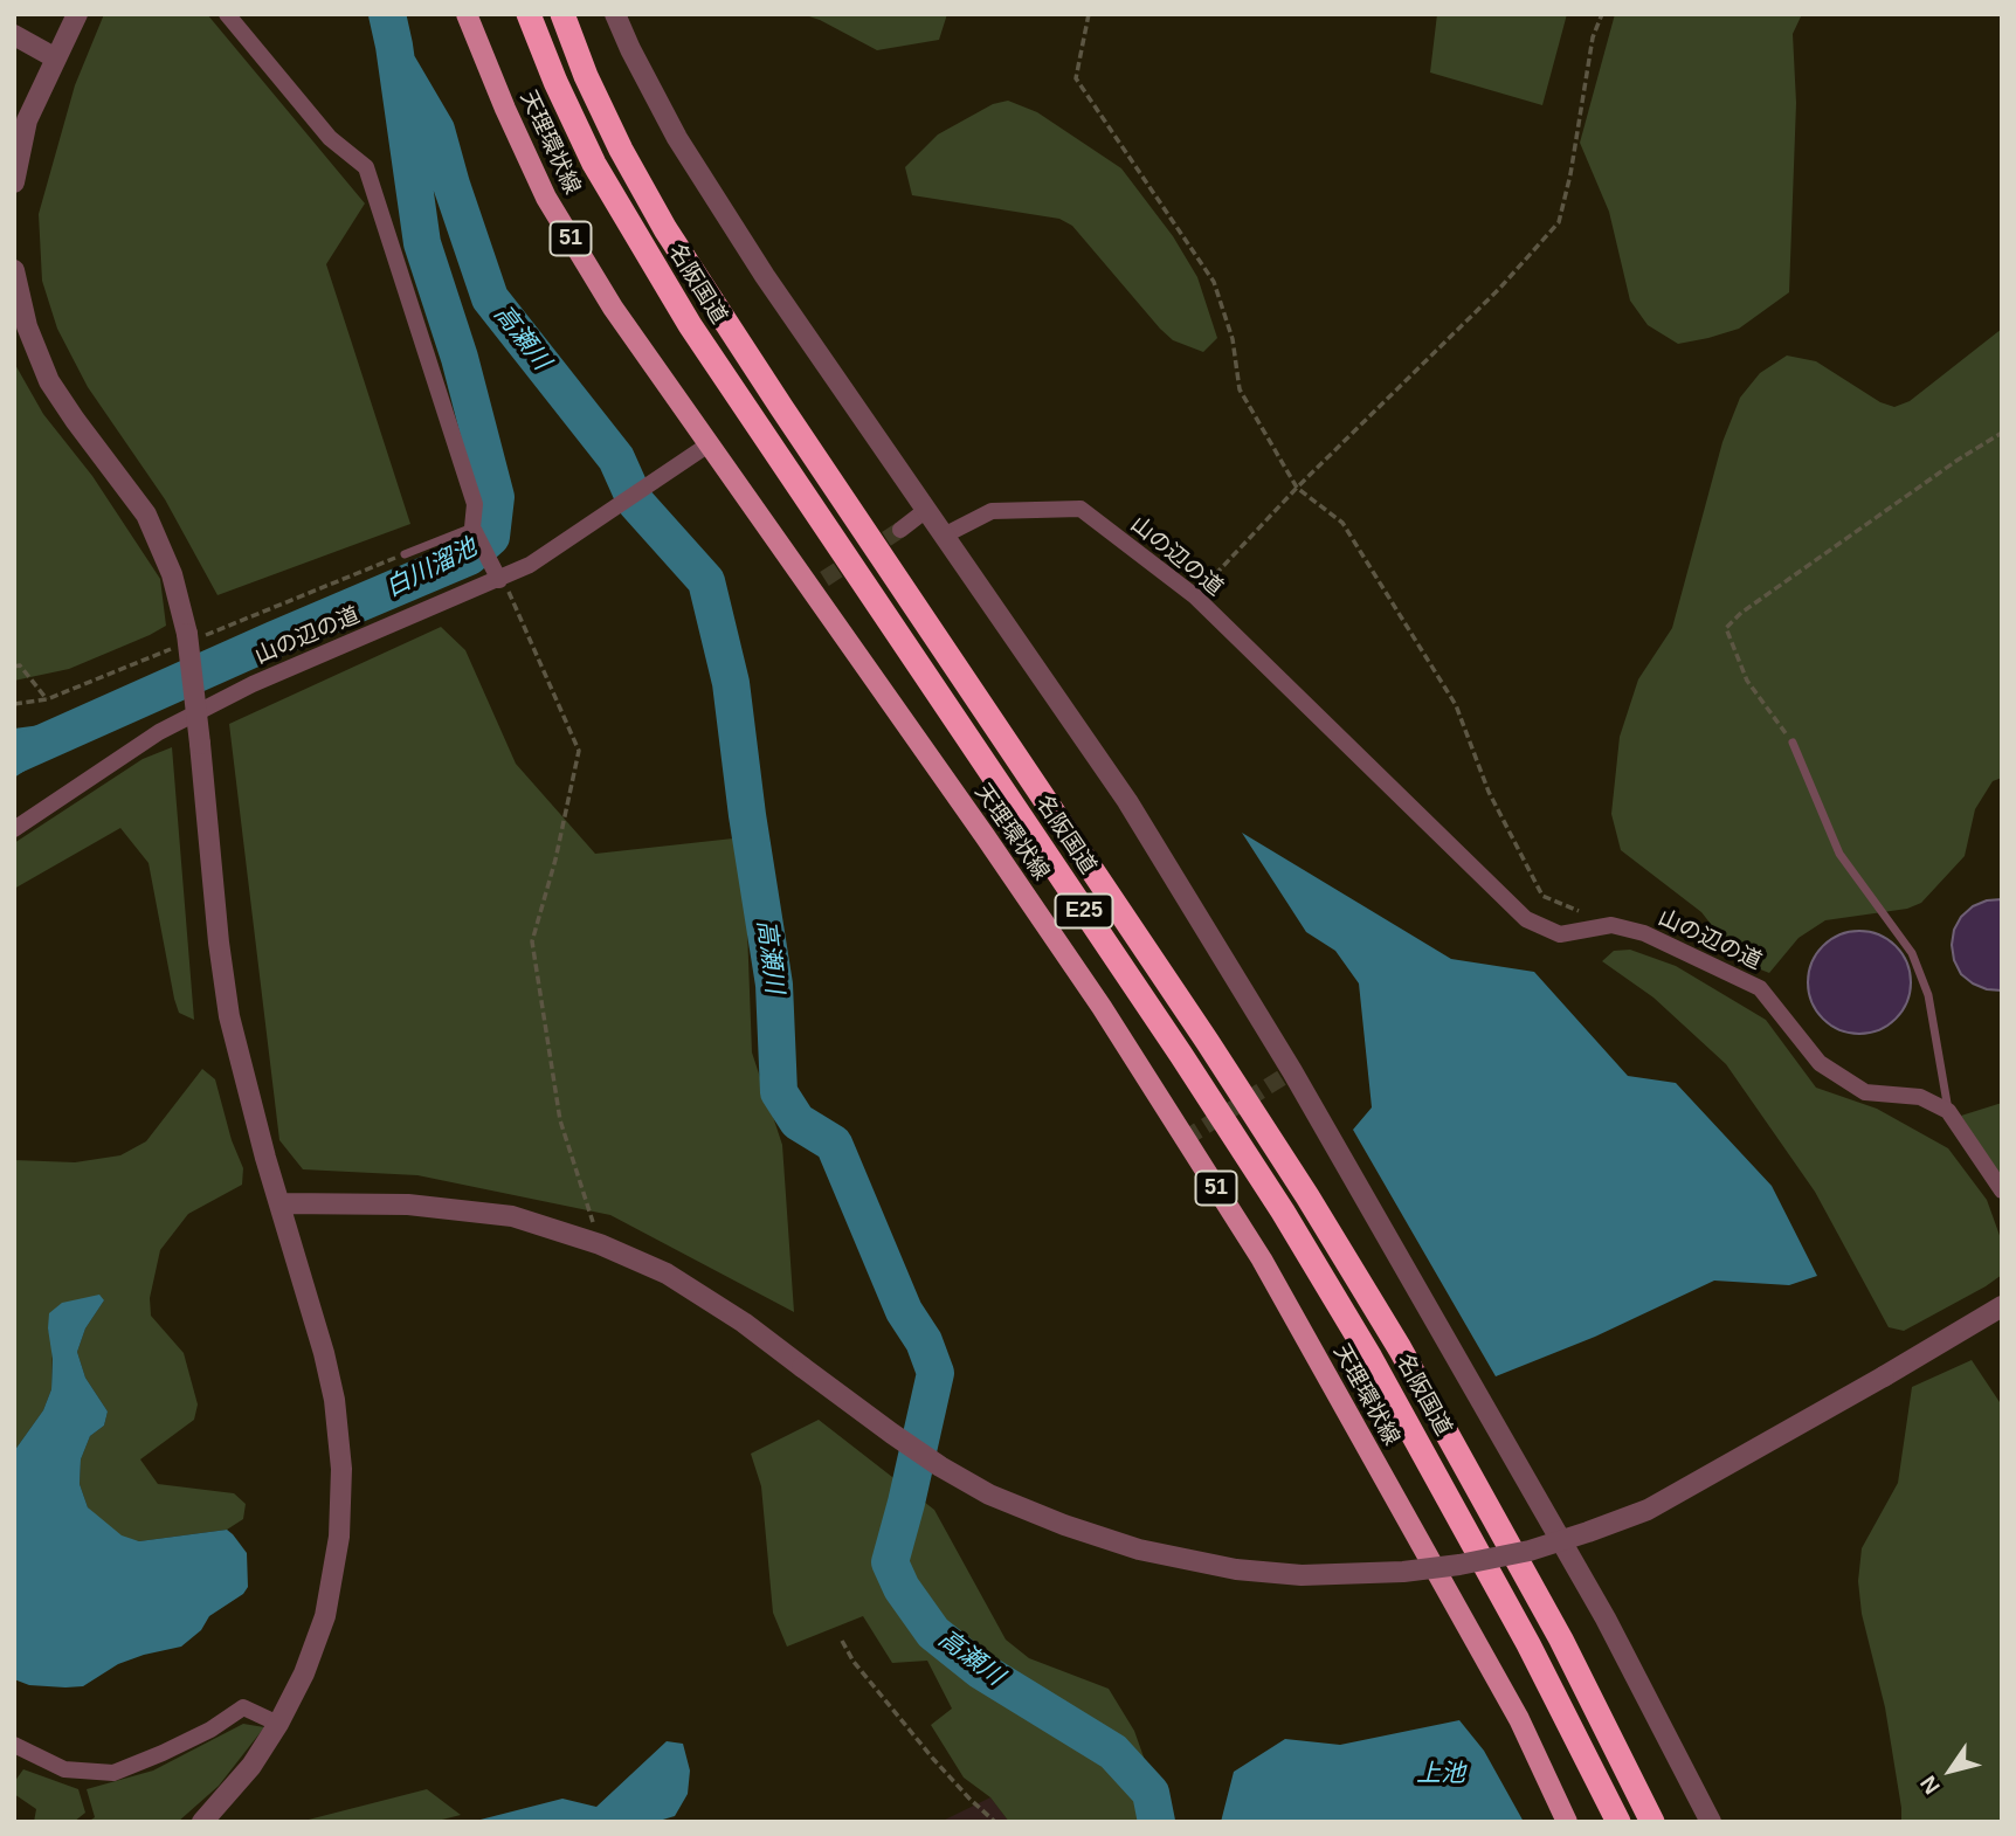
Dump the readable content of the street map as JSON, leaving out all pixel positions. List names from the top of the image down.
{
  "streets": {
    "highway": ["名阪国道", "E25"],
    "main road": ["天理環状線", "51"],
    "street": ["山の辺の道"]
  },
  "crossings": [
    ["天理環状線", "山の辺の道"]
  ],
  "water": ["高瀬川", "白川溜池", "上池"],
  "north": "bottom left"
}
